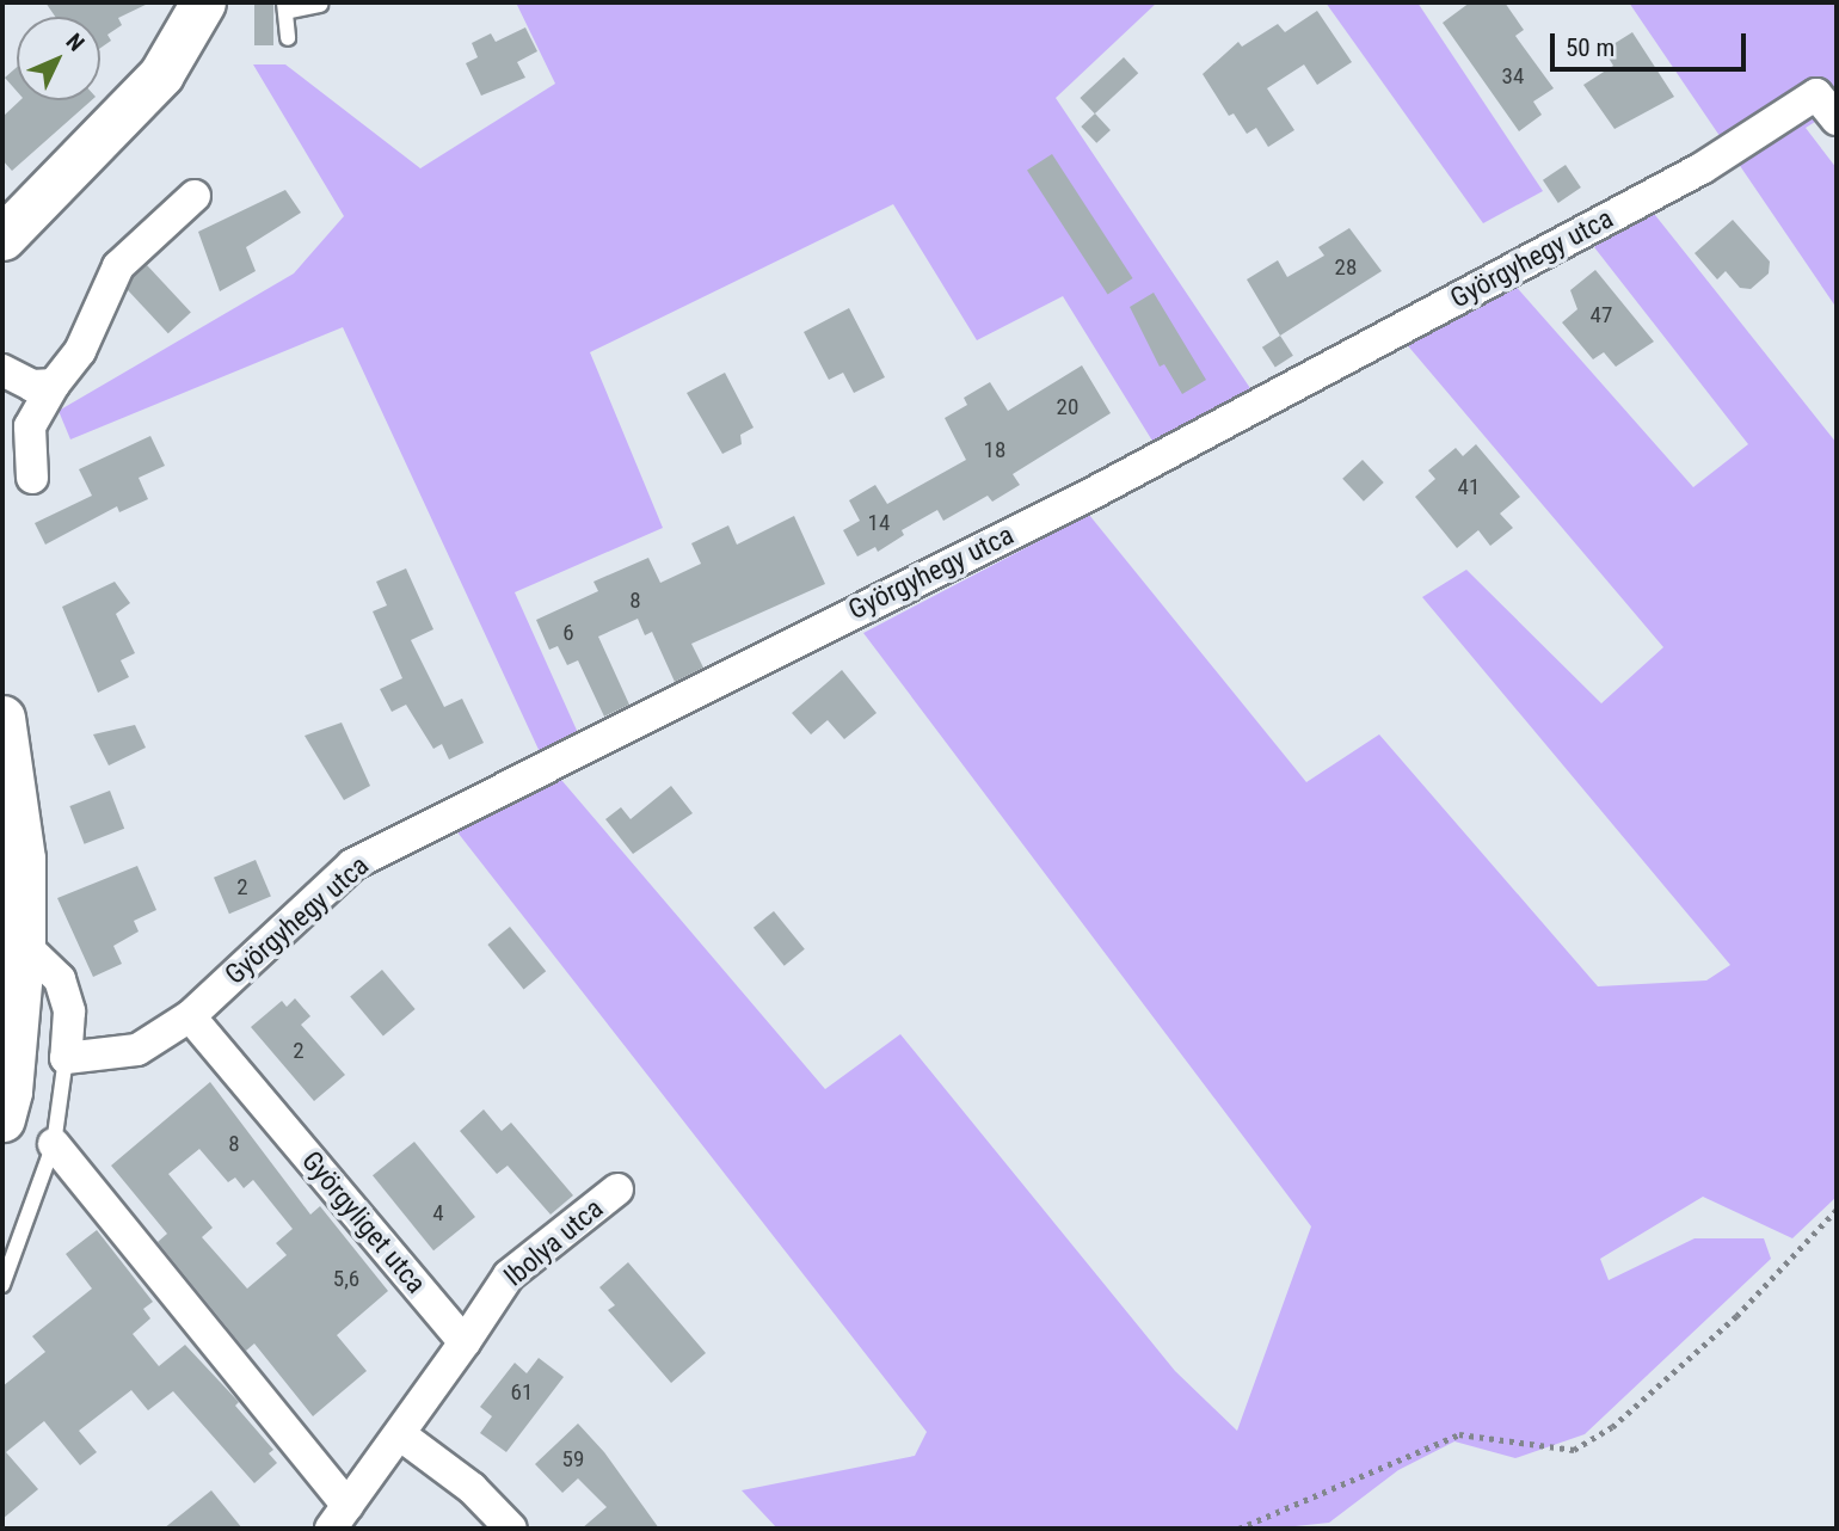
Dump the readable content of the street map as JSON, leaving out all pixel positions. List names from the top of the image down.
{
  "streets": {
    "street": ["Györgyhegy utca", "Györgyliget utca", "Ibolya utca"]
  },
  "crossings": [
    ["Györgyhegy utca", "Györgyliget utca"],
    ["Györgyliget utca", "Ibolya utca"]
  ],
  "house_numbers": [
    "34",
    "28",
    "47",
    "20",
    "18",
    "41",
    "14",
    "8",
    "6",
    "2",
    "2",
    "8",
    "4",
    "5,6",
    "61",
    "59"
  ],
  "scale_bar": "50 m",
  "north": "top right"
}
